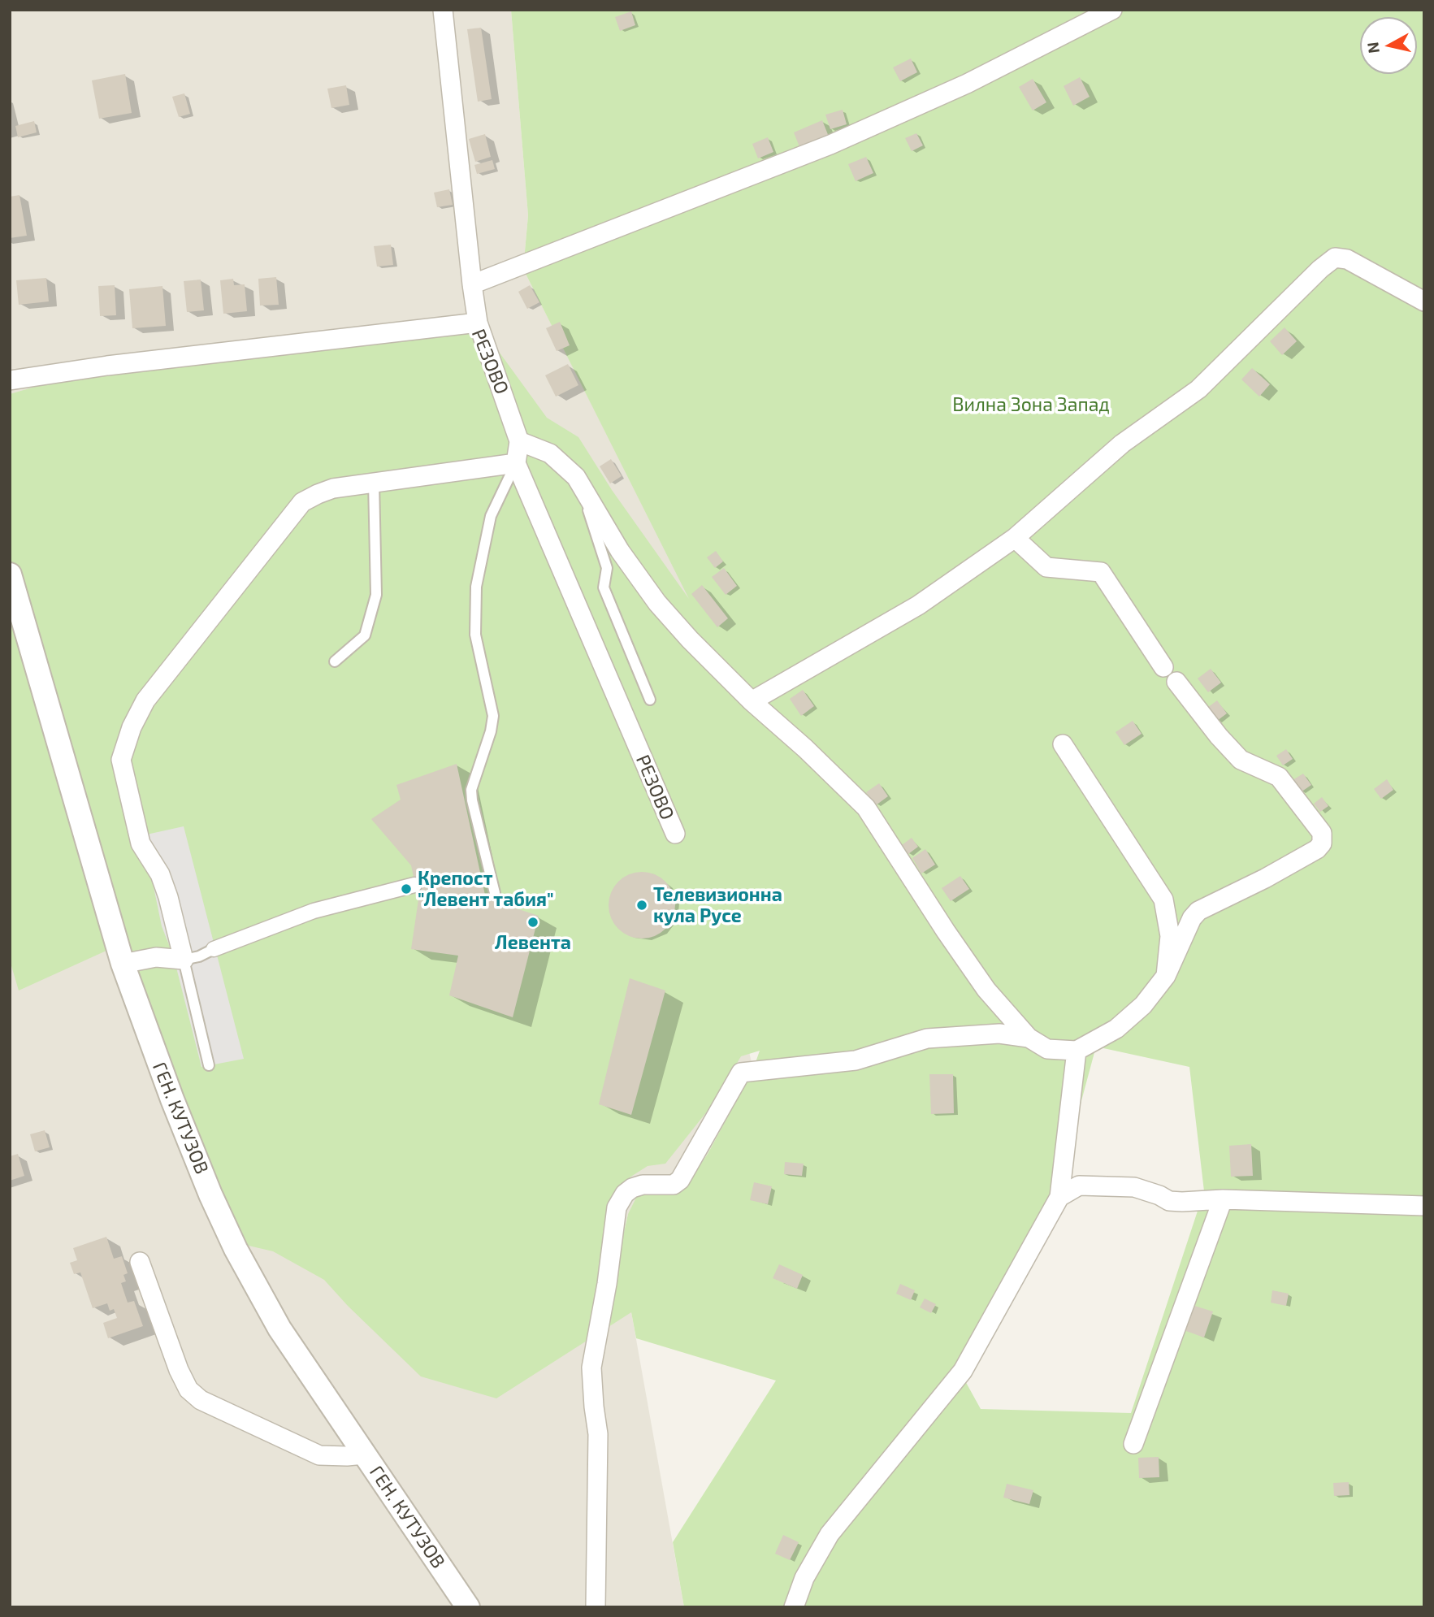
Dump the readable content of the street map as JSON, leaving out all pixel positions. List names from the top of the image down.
{
  "streets": {
    "street": ["РЕЗОВО", "ГЕН. КУТУЗОВ"]
  },
  "parks": ["Вилна Зона Запад"],
  "places": ["Крепост \"Левент табия\"", "Телевизионна кула Русе", "Левента"],
  "north": "left"
}
